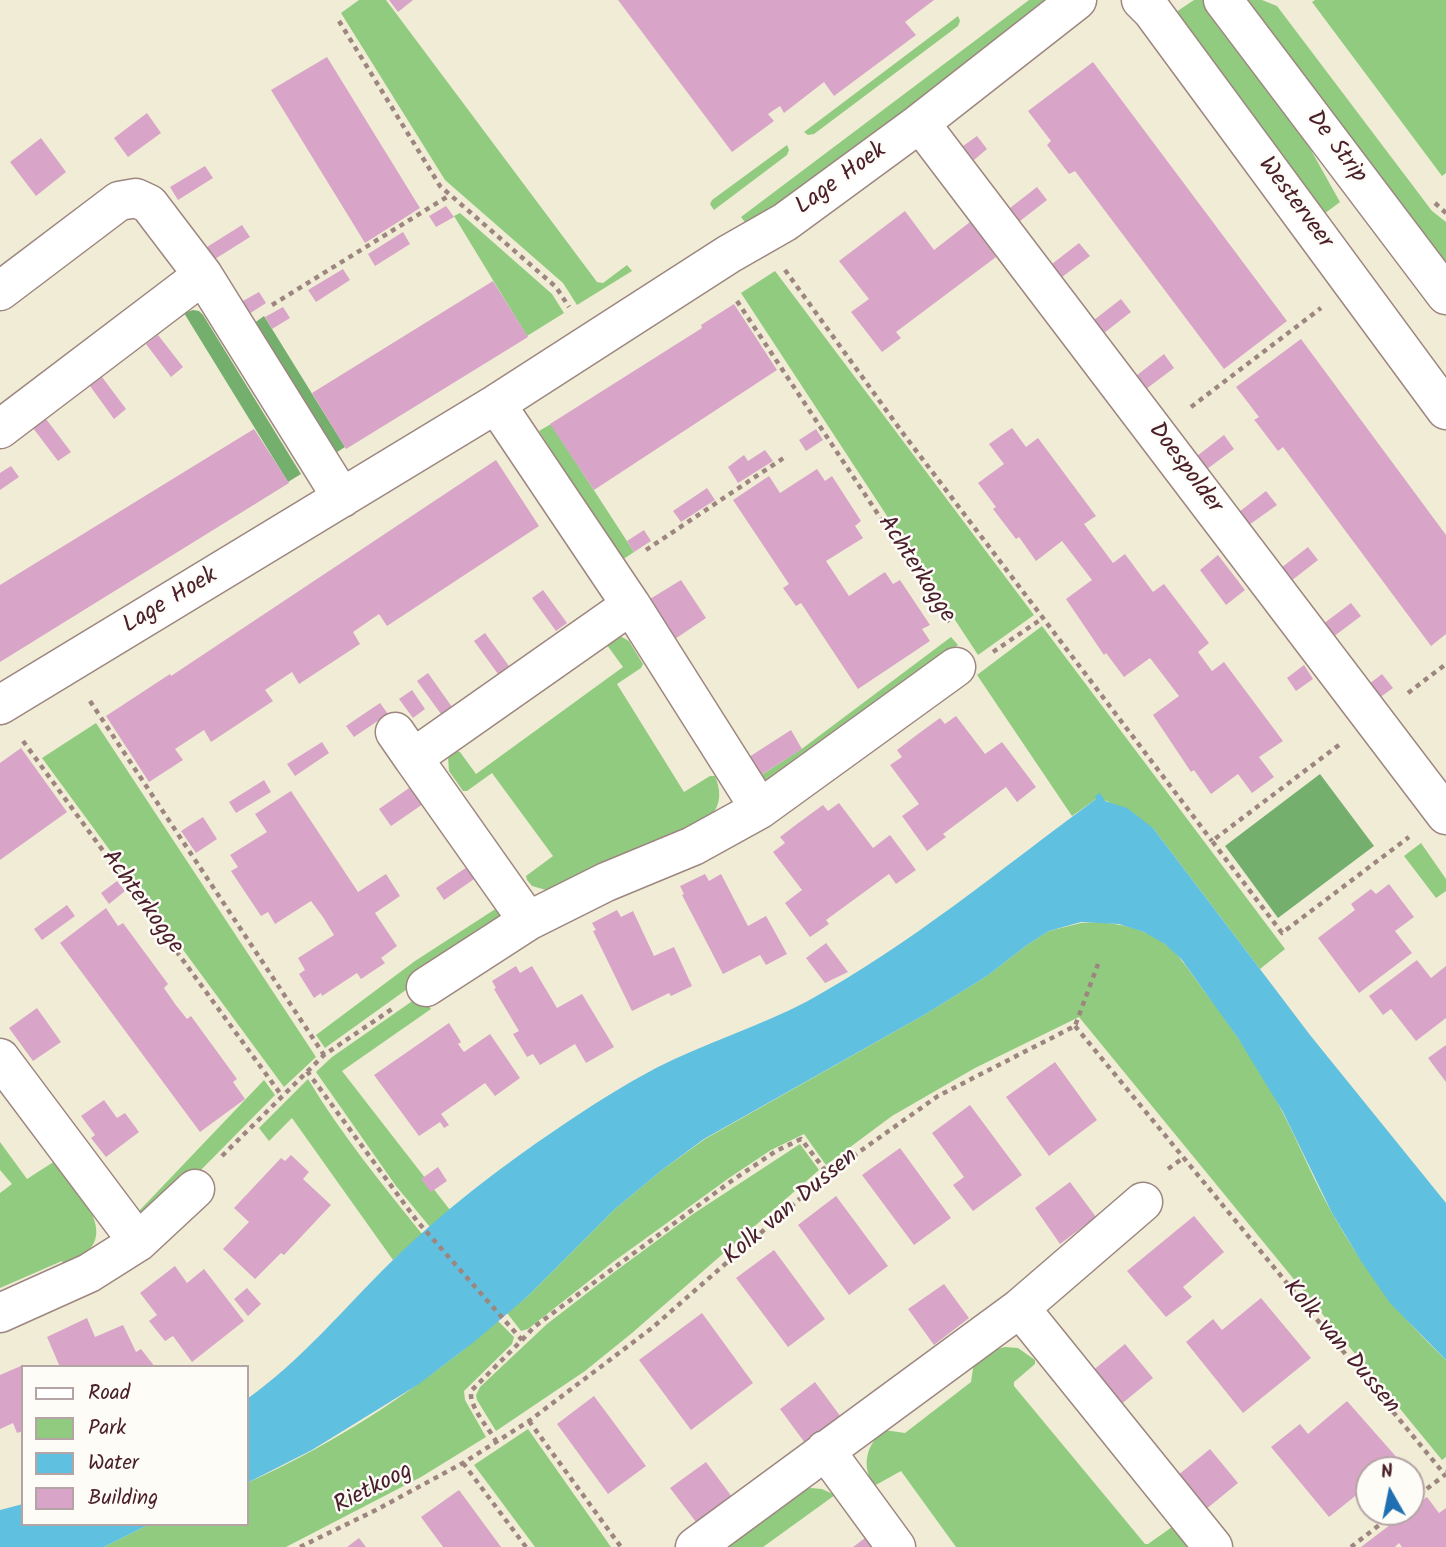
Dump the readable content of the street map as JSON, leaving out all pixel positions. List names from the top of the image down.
{
  "streets": {
    "street": [
      "De Strip",
      "Lage Hoek",
      "Westerveer",
      "Doespolder"
    ],
    "path": ["Achterkogge", "Kolk van Dussen", "Rietkoog"]
  },
  "crossings": [
    ["Lage Hoek", "Doespolder"],
    ["Lage Hoek", "Achterkogge"],
    ["Kolk van Dussen", "Rietkoog"]
  ],
  "legend": [
    "Road",
    "Park",
    "Water",
    "Building"
  ],
  "north": "top"
}
